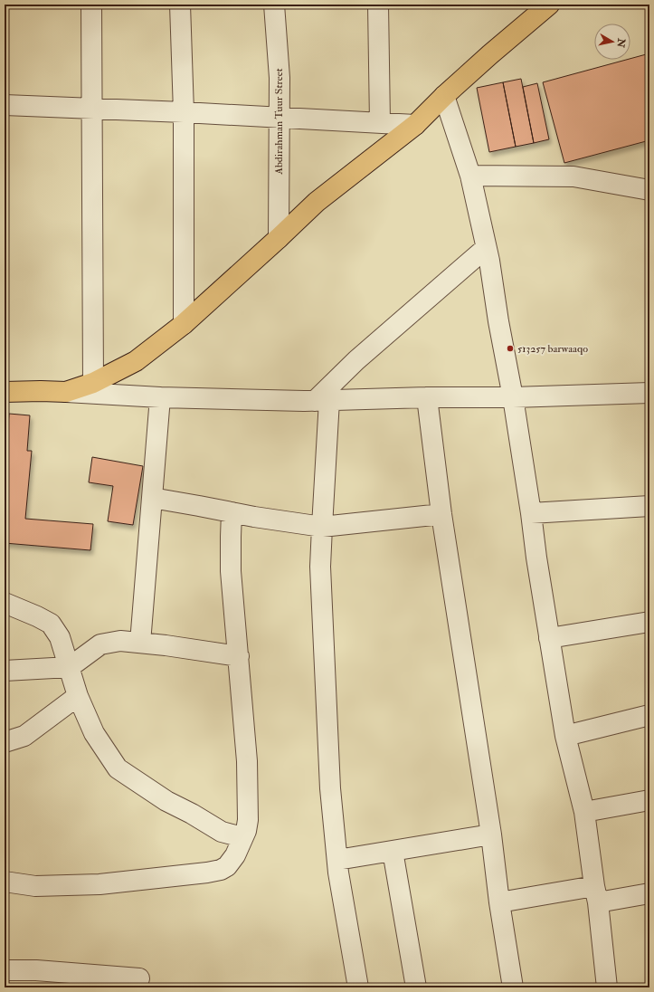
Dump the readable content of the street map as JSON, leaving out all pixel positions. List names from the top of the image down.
{
  "streets": {
    "street": ["Abdirahman Tuur Street"]
  },
  "places": ["513257 barwaaqo"],
  "north": "right"
}
